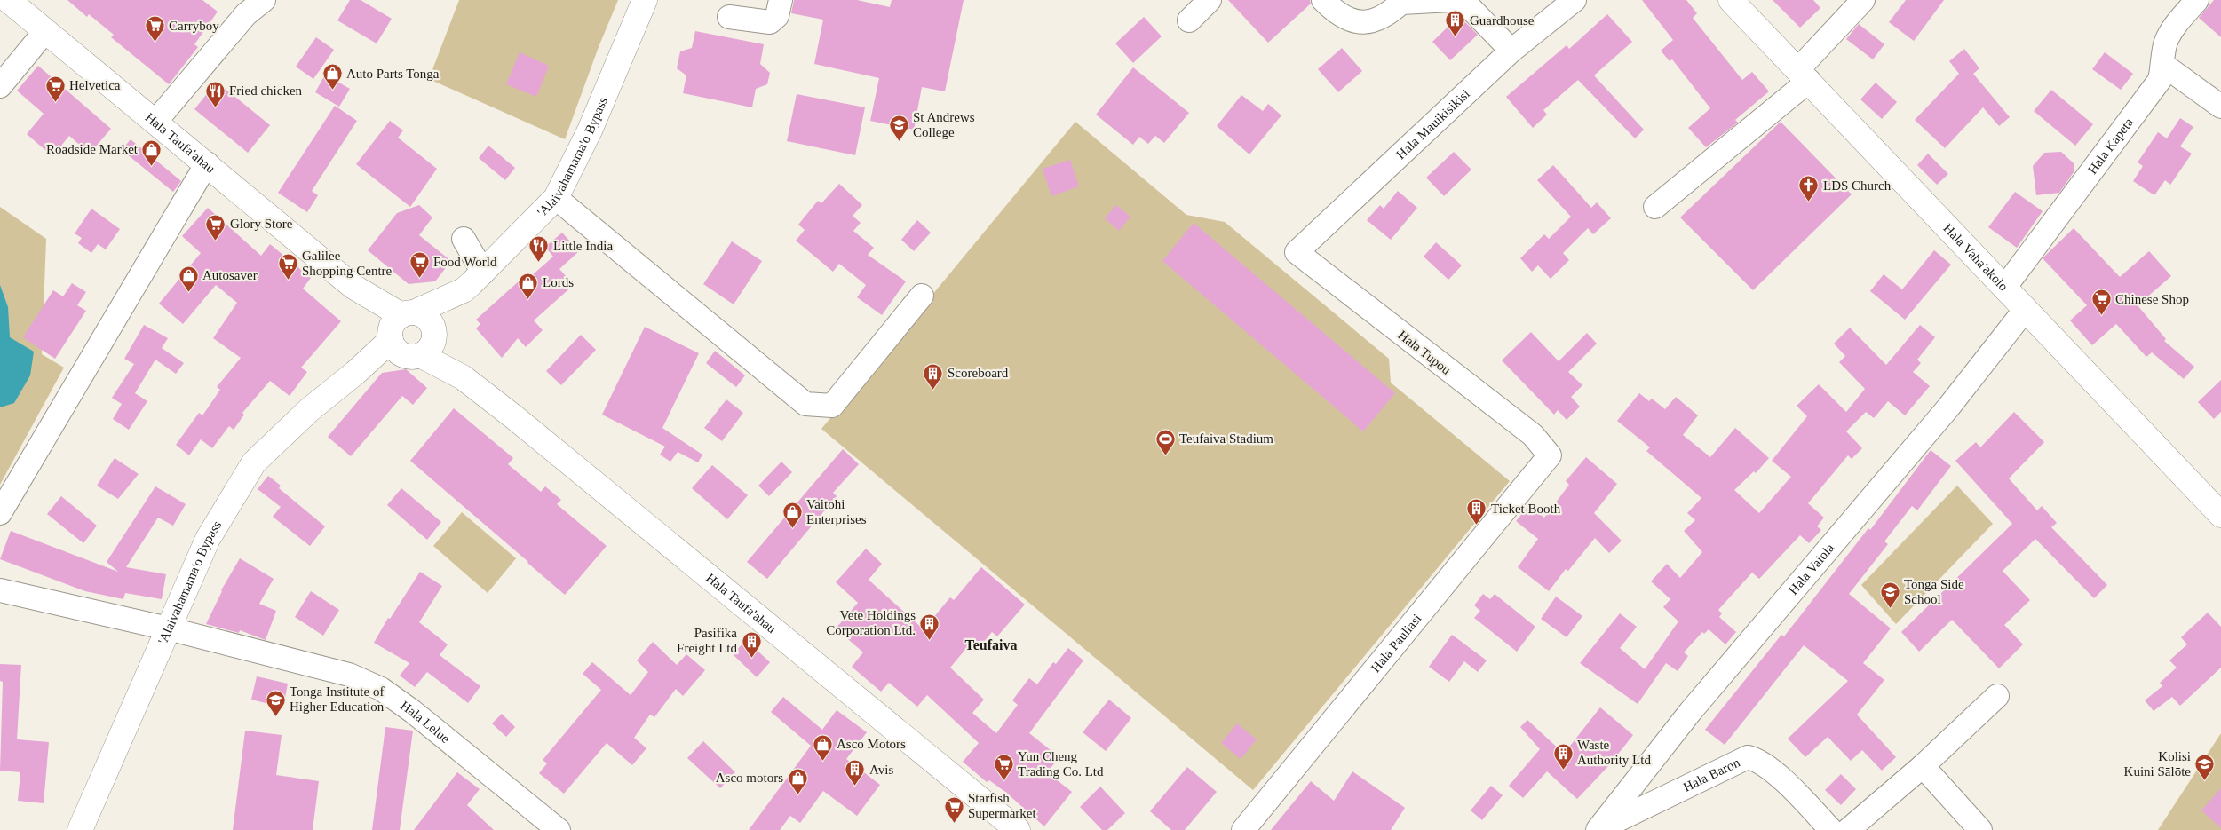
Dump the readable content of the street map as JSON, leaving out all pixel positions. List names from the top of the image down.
{
  "streets": {
    "main road": ["Hala Taufa'ahau", "'Alaivahamama'o Bypass", "Hala Vaha'akolo"],
    "street": [
      "Hala Mauikisikisi",
      "Hala Kapeta",
      "Hala Tupou",
      "Hala Vaiola",
      "Hala Pauliasi",
      "Hala Lelue",
      "Hala Baron"
    ]
  },
  "crossings": [
    ["Hala Mauikisikisi", "Hala Tupou"],
    ["Hala Taufa'ahau", "'Alaivahamama'o Bypass"],
    ["Hala Kapeta", "Hala Vaha'akolo"],
    ["'Alaivahamama'o Bypass", "Hala Lelue"],
    ["Hala Vaha'akolo", "Hala Vaiola"],
    ["Hala Tupou", "Hala Pauliasi"],
    ["Hala Vaiola", "Hala Baron"]
  ],
  "districts": ["Teufaiva"],
  "places": {
    "building": [
      "Guardhouse",
      "Scoreboard",
      "Ticket Booth",
      "Vete Holdings Corporation Ltd.",
      "Pasifika Freight Ltd",
      "Waste Authority Ltd",
      "Avis"
    ],
    "supermarket": [
      "Carryboy",
      "Helvetica",
      "Glory Store",
      "Food World",
      "Galilee Shopping Centre",
      "Chinese Shop",
      "Yun Cheng Trading Co. Ltd",
      "Starfish Supermarket"
    ],
    "shop": [
      "Auto Parts Tonga",
      "Roadside Market",
      "Autosaver",
      "Lords",
      "Vaitohi Enterprises",
      "Asco Motors",
      "Asco motors"
    ],
    "restaurant": ["Fried chicken", "Little India"],
    "school or university": [
      "St Andrews College",
      "Tonga Side School",
      "Tonga Institute of Higher Education",
      "Kolisi Kuini Sālōte"
    ],
    "church": ["LDS Church"],
    "sports": ["Teufaiva Stadium"]
  }
}
